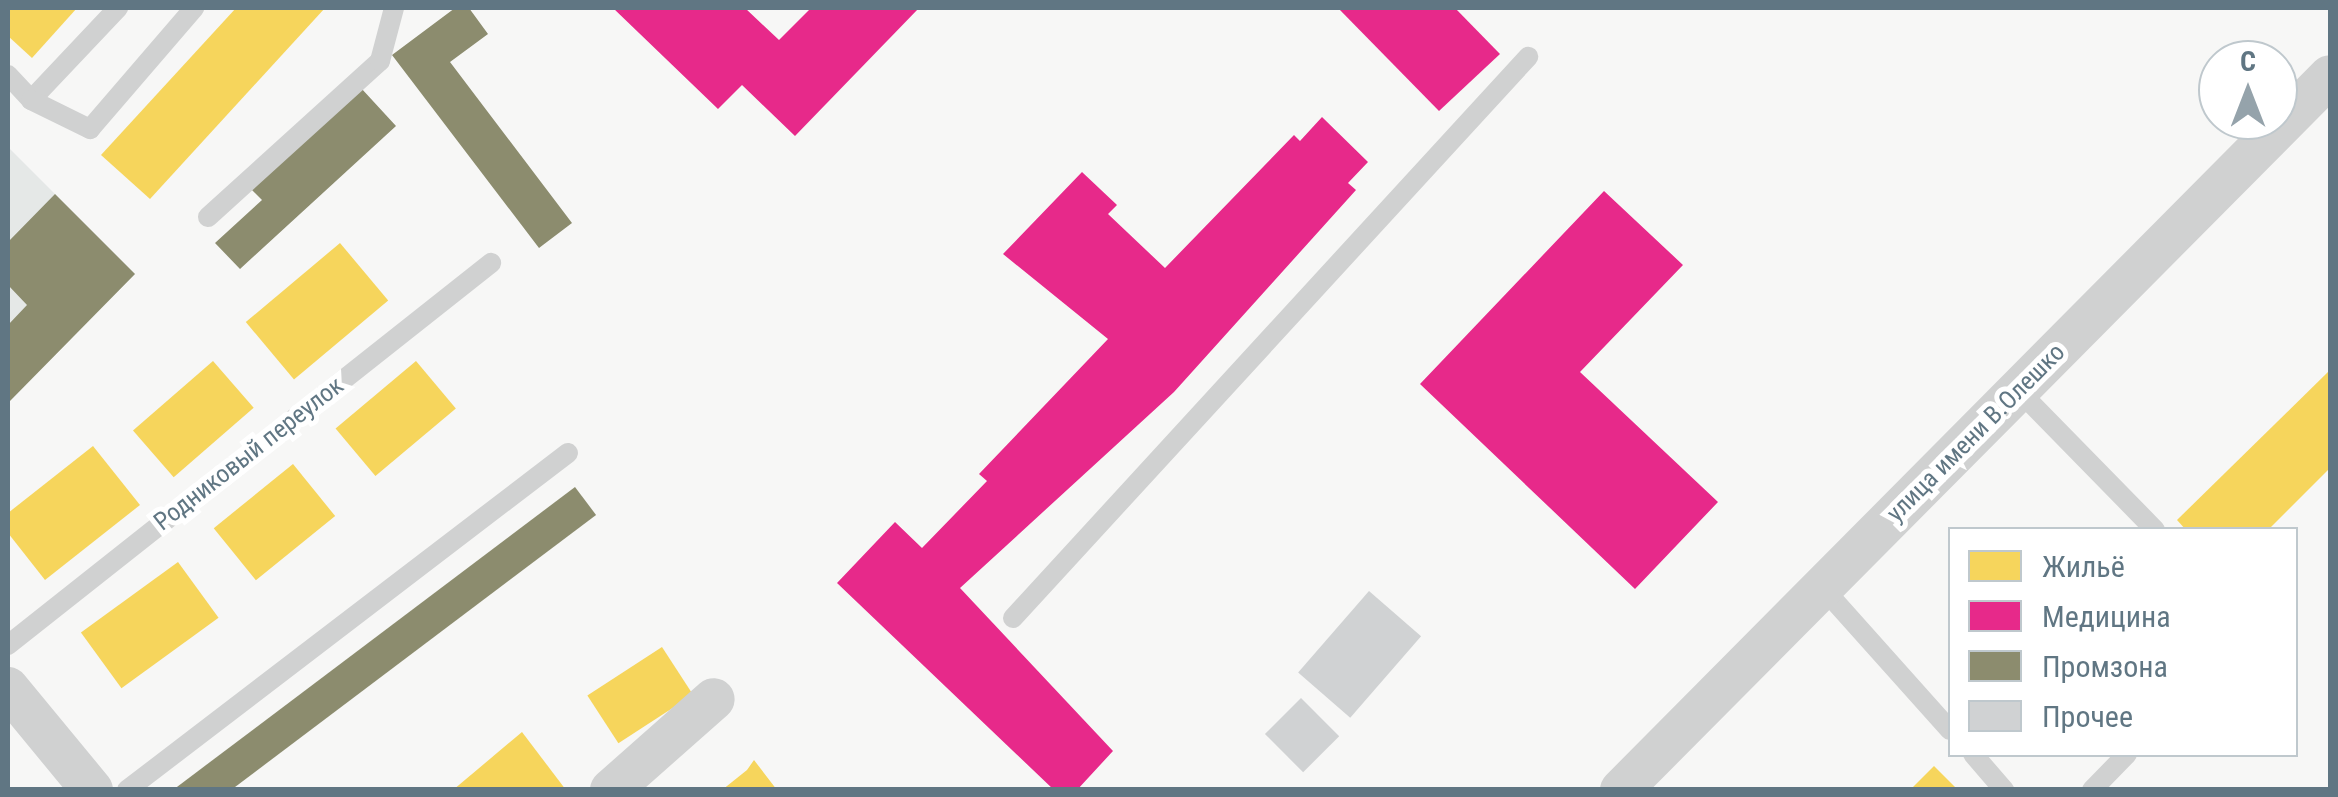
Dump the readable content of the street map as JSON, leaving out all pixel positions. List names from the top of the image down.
{
  "streets": {
    "street": ["улица имени В.Олешко"],
    "lane": ["Родниковый переулок"]
  },
  "legend": [
    "Жильё",
    "Медицина",
    "Промзона",
    "Прочее"
  ],
  "north": "top"
}
